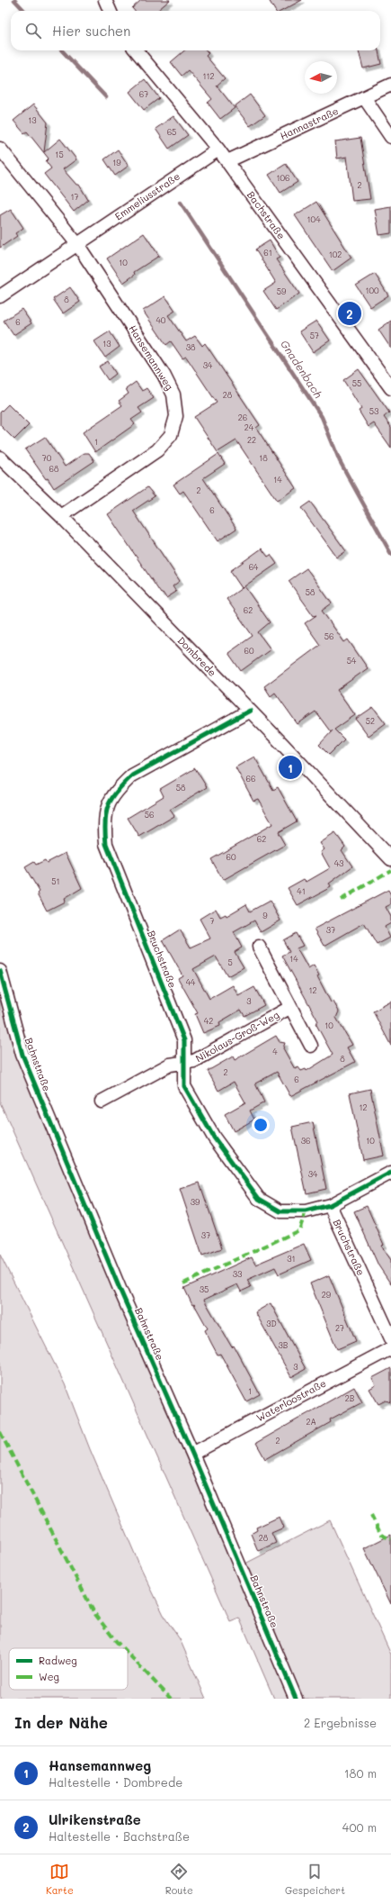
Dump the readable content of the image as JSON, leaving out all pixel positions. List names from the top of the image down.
{
  "streets": {
    "street": [
      "Hannastraße",
      "Emmeliusstraße",
      "Bachstraße",
      "Hansemannweg",
      "Dombrede",
      "Bruchstraße",
      "Nikolaus-Groß-Weg",
      "Bahnstraße",
      "Waterloostraße"
    ]
  },
  "crossings": [
    ["Hannastraße", "Bachstraße"],
    ["Emmeliusstraße", "Bachstraße"],
    ["Emmeliusstraße", "Hansemannweg"],
    ["Hansemannweg", "Dombrede"],
    ["Dombrede", "Bruchstraße"],
    ["Bruchstraße", "Nikolaus-Groß-Weg"],
    ["Bahnstraße", "Waterloostraße"]
  ],
  "water": ["Gnadenbach"],
  "house_numbers": [
    "112",
    "67",
    "13",
    "65",
    "15",
    "19",
    "106",
    "2",
    "17",
    "104",
    "61",
    "102",
    "10",
    "100",
    "59",
    "8",
    "40",
    "6",
    "57",
    "13",
    "38",
    "34",
    "55",
    "28",
    "53",
    "26",
    "24",
    "22",
    "1",
    "70",
    "18",
    "68",
    "14",
    "2",
    "6",
    "64",
    "58",
    "62",
    "56",
    "60",
    "54",
    "52",
    "66",
    "58",
    "56",
    "62",
    "60",
    "43",
    "51",
    "41",
    "9",
    "7",
    "37",
    "14",
    "5",
    "44",
    "12",
    "3",
    "42",
    "10",
    "4",
    "8",
    "2",
    "6",
    "12",
    "36",
    "10",
    "34",
    "39",
    "37",
    "31",
    "33",
    "35",
    "29",
    "3D",
    "27",
    "3B",
    "3",
    "1",
    "2B",
    "2A",
    "2",
    "28"
  ],
  "legend": ["Radweg", "Weg"],
  "north": "left",
  "page": {
    "search": "Hier suchen",
    "pins": ["2", "1"],
    "heading": ["In der Nähe", "2 Ergebnisse"],
    "list": [
      {
        "mark": "1",
        "name": "Hansemannweg",
        "note": "Haltestelle · Dombrede",
        "value": "180 m"
      },
      {
        "mark": "2",
        "name": "Ulrikenstraße",
        "note": "Haltestelle · Bachstraße",
        "value": "400 m"
      }
    ],
    "nav": ["Karte", "Route", "Gespeichert"]
  }
}
